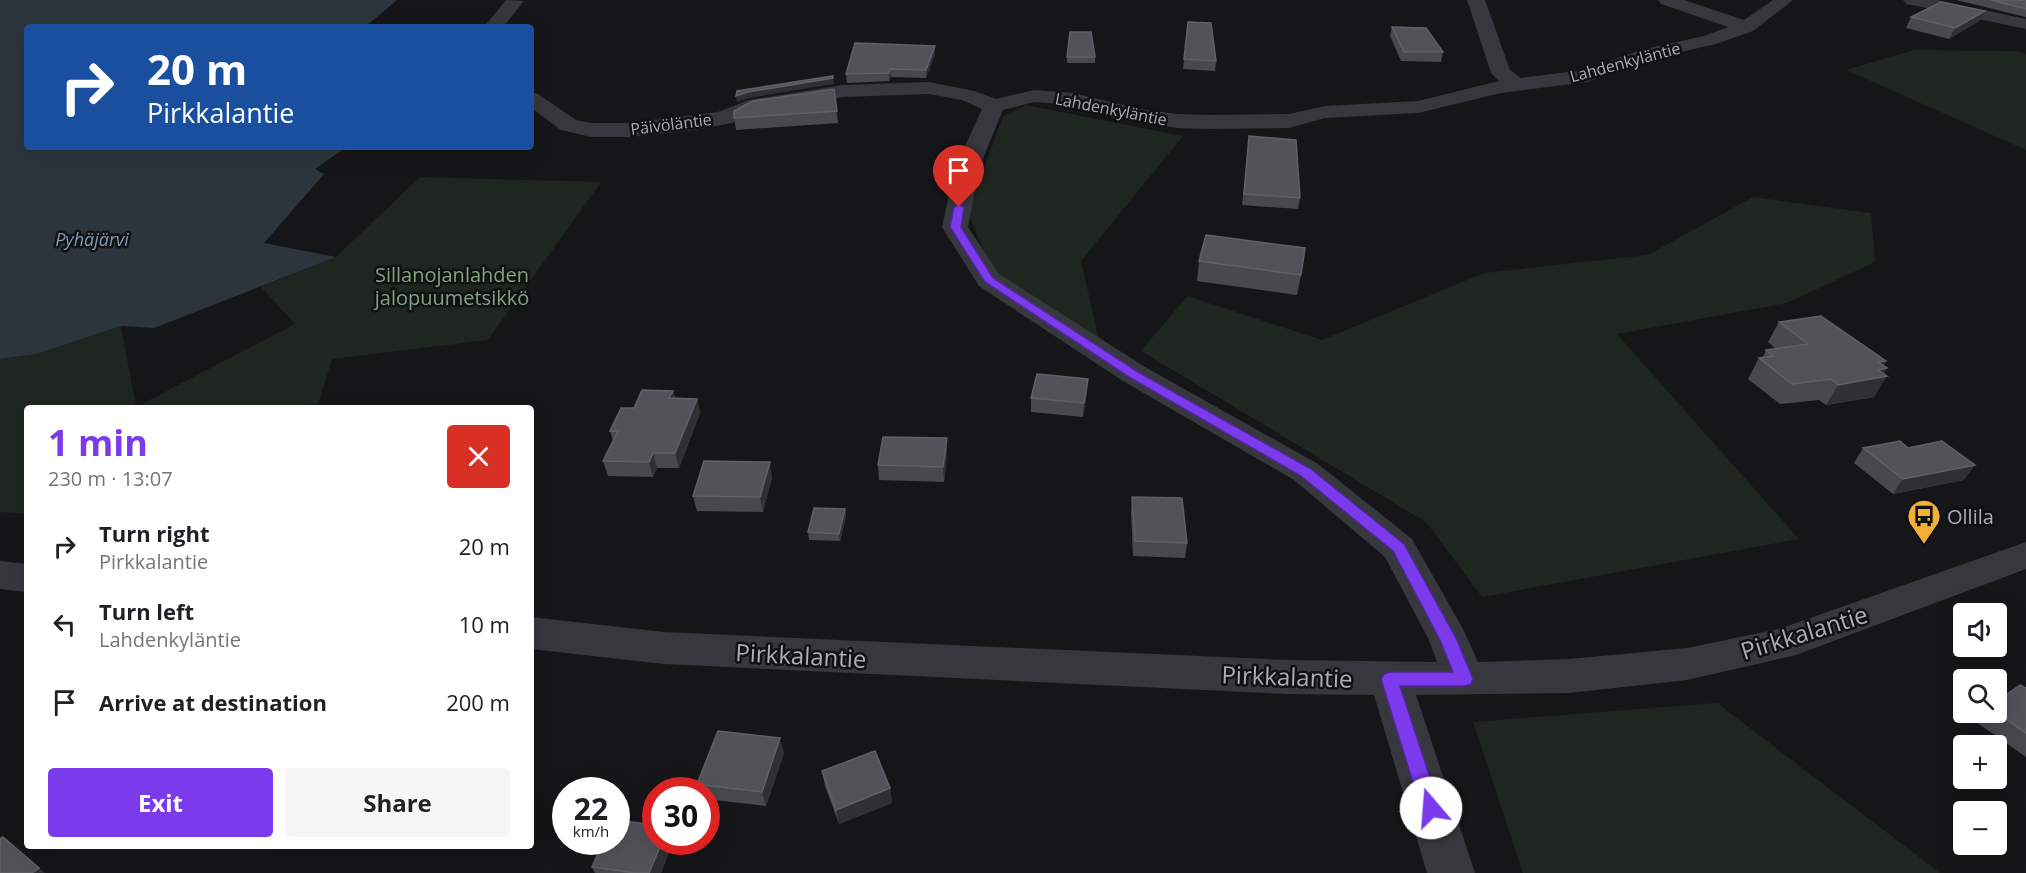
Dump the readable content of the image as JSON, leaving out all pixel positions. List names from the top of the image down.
{
  "streets": {
    "street": ["Lahdenkyläntie", "Päivöläntie", "Pirkkalantie"]
  },
  "crossings": [
    ["Lahdenkyläntie", "Päivöläntie"]
  ],
  "water": ["Pyhäjärvi"],
  "parks": ["Sillanojanlahden jalopuumetsikkö"],
  "places": {
    "bus stop": ["Ollila"]
  },
  "page": {
    "turn": ["20 m", "Pirkkalantie"],
    "heading": ["1 min", "230 m · 13:07"],
    "list": [
      {
        "name": "Turn right",
        "note": "Pirkkalantie",
        "value": "20 m"
      },
      {
        "name": "Turn left",
        "note": "Lahdenkyläntie",
        "value": "10 m"
      },
      {
        "name": "Arrive at destination",
        "value": "200 m"
      }
    ],
    "map_buttons": ["+", "−"],
    "buttons": ["Exit", "Share"],
    "speed": "22 km/h",
    "limit": "30"
  }
}
